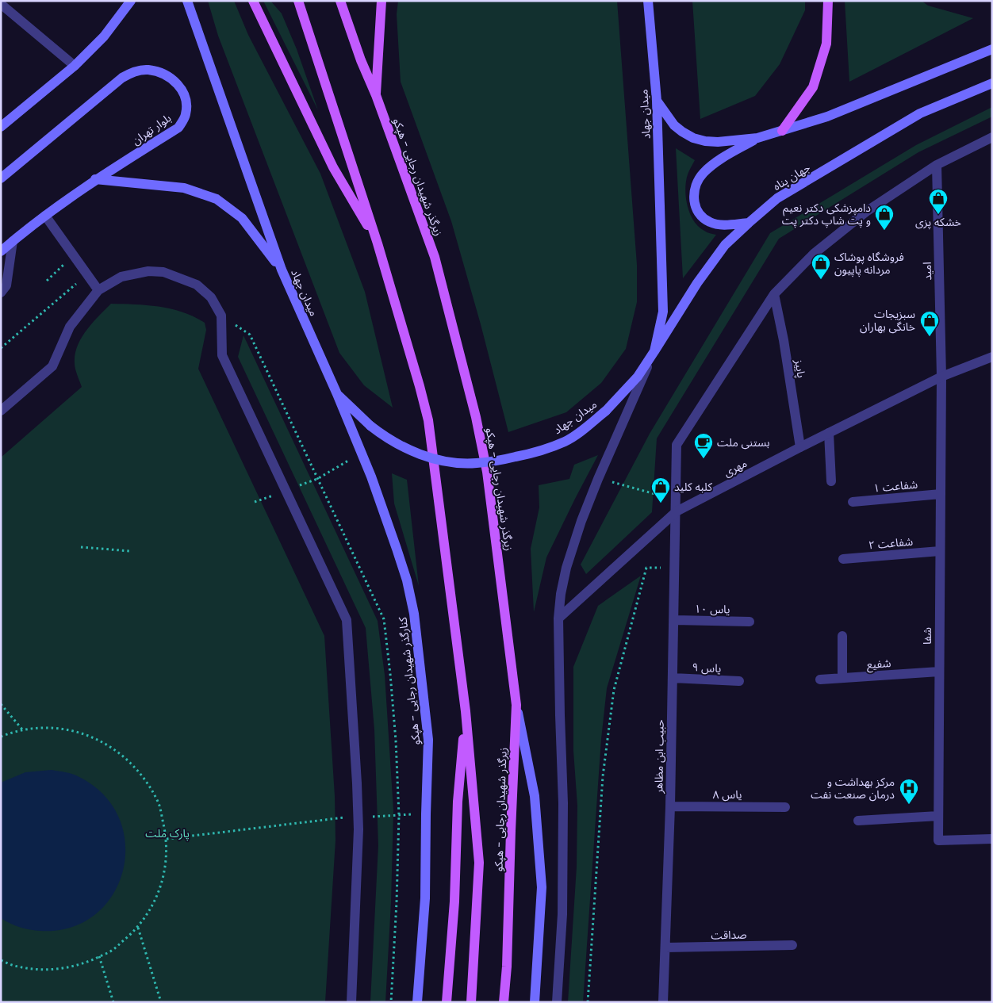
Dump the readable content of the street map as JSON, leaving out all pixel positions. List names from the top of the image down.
{
  "streets": {
    "main road": [
      "میدان جهاد",
      "بلوار تهران",
      "زیرگذر شهیدان رجایی - هپکو",
      "جهان پناه",
      "کنارگذر شهیدان رجایی - هپکو"
    ],
    "street": [
      "امید",
      "پاییز",
      "مهری",
      "شفاعت ۱",
      "شفاعت ۲",
      "یاس ۱۰",
      "شفا",
      "شفیع",
      "یاس ۹",
      "حبیب ابن مظاهر",
      "یاس ۸",
      "صداقت"
    ]
  },
  "crossings": [
    ["میدان جهاد", "جهان پناه"],
    ["میدان جهاد", "کنارگذر شهیدان رجایی - هپکو"],
    ["امید", "مهری"],
    ["امید", "شفا"],
    ["امید", "حبیب ابن مظاهر"],
    ["پاییز", "مهری"],
    ["پاییز", "حبیب ابن مظاهر"],
    ["مهری", "شفا"],
    ["مهری", "حبیب ابن مظاهر"],
    ["شفاعت ۱", "شفا"],
    ["شفاعت ۲", "شفا"],
    ["یاس ۱۰", "حبیب ابن مظاهر"],
    ["شفا", "شفیع"],
    ["یاس ۹", "حبیب ابن مظاهر"],
    ["حبیب ابن مظاهر", "یاس ۸"],
    ["حبیب ابن مظاهر", "صداقت"]
  ],
  "parks": ["پارک ملت"],
  "places": {
    "shop": [
      "خشکه پزی",
      "دامپزشکی دکتر نعیم و پت شاپ دکتر پت",
      "فروشگاه پوشاک مردانه پاپیون",
      "سبزیجات خانگی بهاران",
      "کلبه کلید"
    ],
    "cafe": ["بستنی ملت"],
    "hospital": ["مرکز بهداشت و درمان صنعت نفت"]
  }
}
